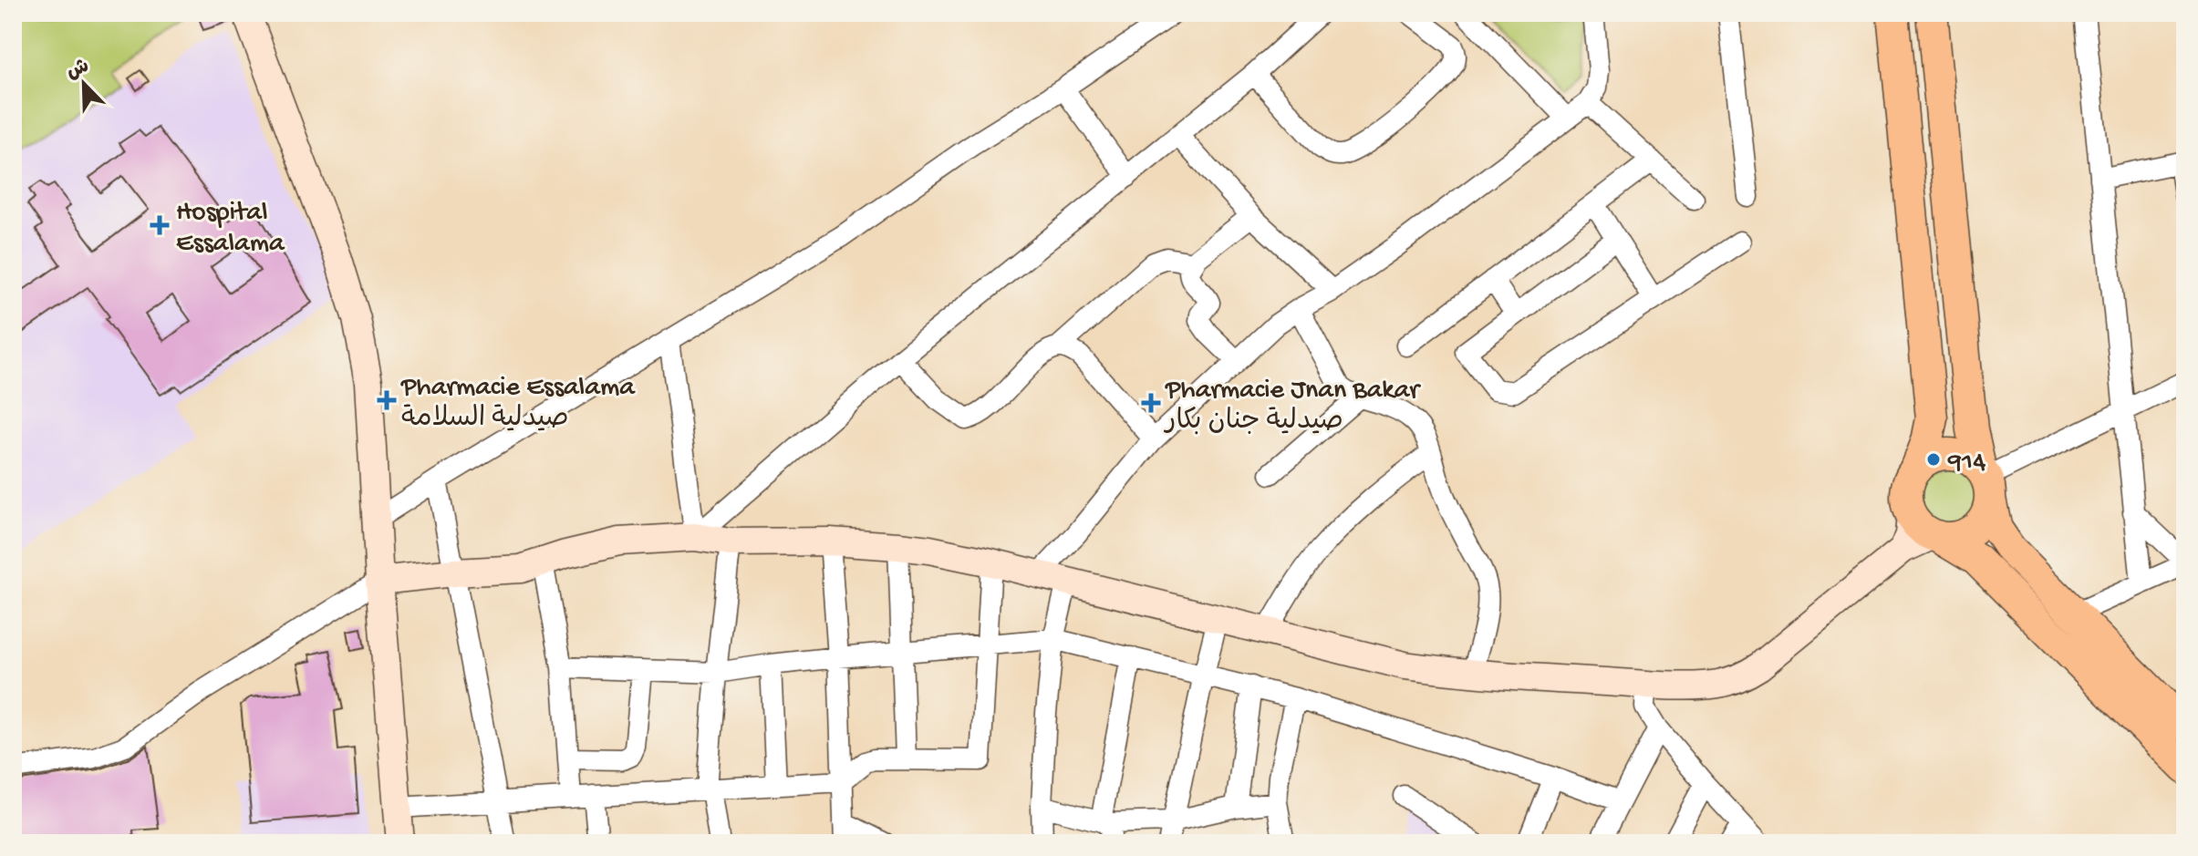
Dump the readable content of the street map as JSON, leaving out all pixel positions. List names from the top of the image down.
{
  "places": {
    "health": ["Hospital Essalama", "Pharmacie Essalama صيدلية السلامة", "Pharmacie Jnan Bakar صيدلية جنان بكار"],
    "other": ["914"]
  },
  "north": "top left"
}
